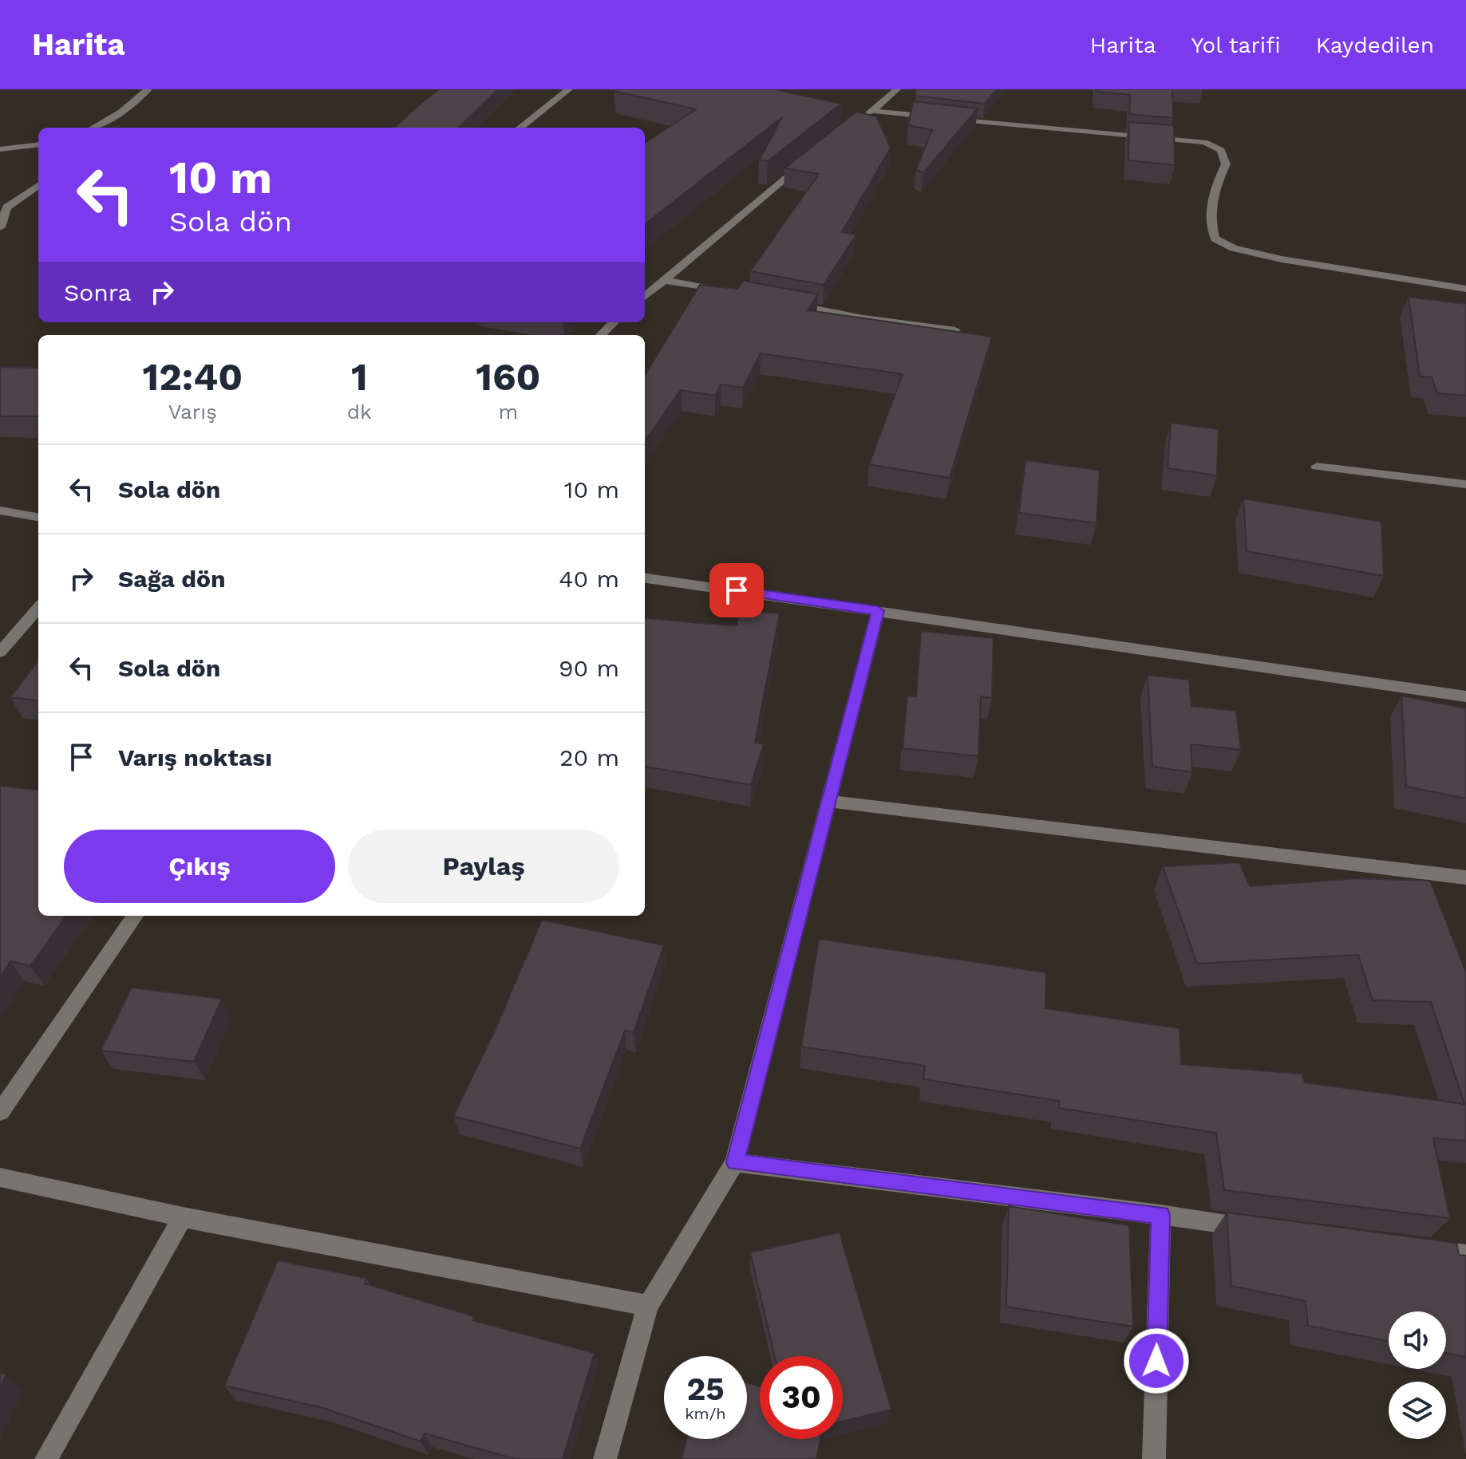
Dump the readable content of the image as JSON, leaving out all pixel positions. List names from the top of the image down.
{
  "page": {
    "header": "Harita",
    "nav": ["Harita", "Yol tarifi", "Kaydedilen"],
    "turn": ["10 m", "Sola dön"],
    "then": "Sonra",
    "eta": [
      "12:40",
      "Varış",
      "1",
      "dk",
      "160",
      "m"
    ],
    "list": [
      {
        "name": "Sola dön",
        "value": "10 m"
      },
      {
        "name": "Sağa dön",
        "value": "40 m"
      },
      {
        "name": "Sola dön",
        "value": "90 m"
      },
      {
        "name": "Varış noktası",
        "value": "20 m"
      }
    ],
    "buttons": ["Çıkış", "Paylaş"],
    "speed": "25 km/h",
    "limit": "30"
  }
}
